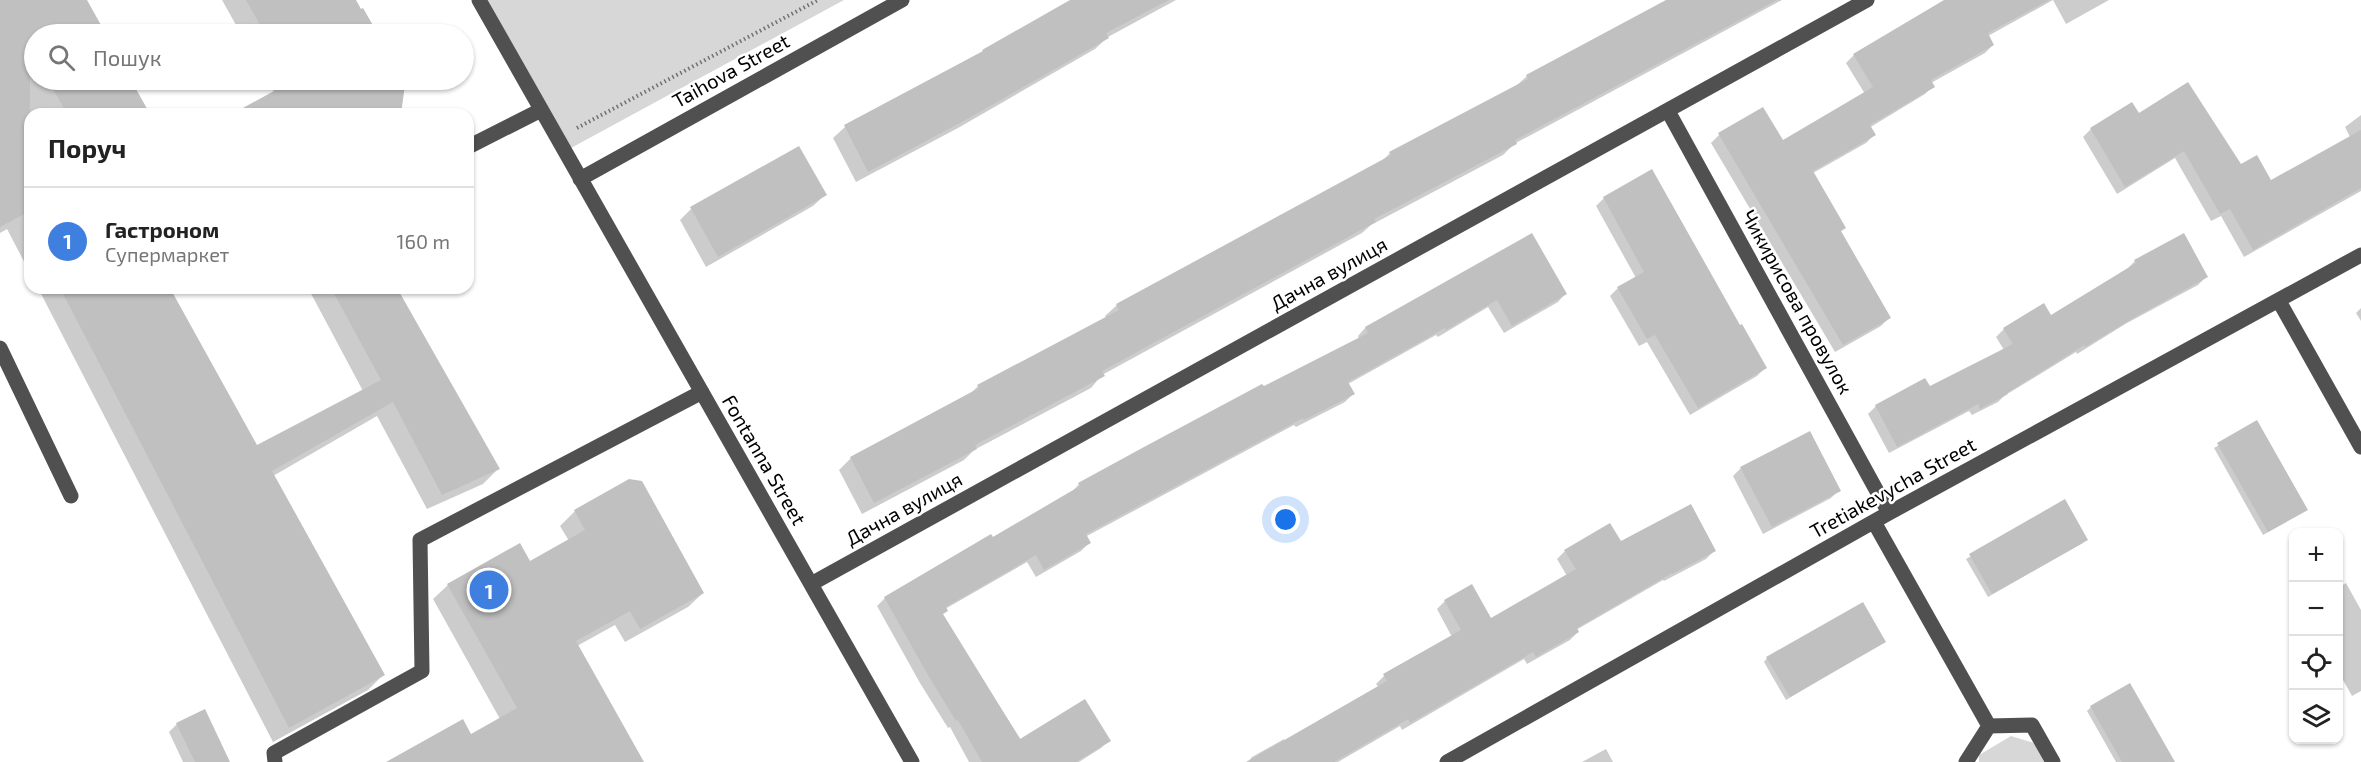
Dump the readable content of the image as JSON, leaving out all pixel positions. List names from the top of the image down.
{
  "streets": {
    "street": [
      "Taihova Street",
      "Дачна вулиця",
      "Чикирисова провулок",
      "Fontanna Street",
      "Tretiakevycha Street"
    ]
  },
  "crossings": [
    ["Taihova Street", "Fontanna Street"],
    ["Дачна вулиця", "Чикирисова провулок"],
    ["Дачна вулиця", "Fontanna Street"],
    ["Чикирисова провулок", "Tretiakevycha Street"]
  ],
  "page": {
    "search": "Пошук",
    "heading": "Поруч",
    "list": [
      {
        "mark": "1",
        "name": "Гастроном",
        "note": "Супермаркет",
        "value": "160 m"
      }
    ],
    "map_buttons": ["+", "−"],
    "pins": "1"
  }
}
